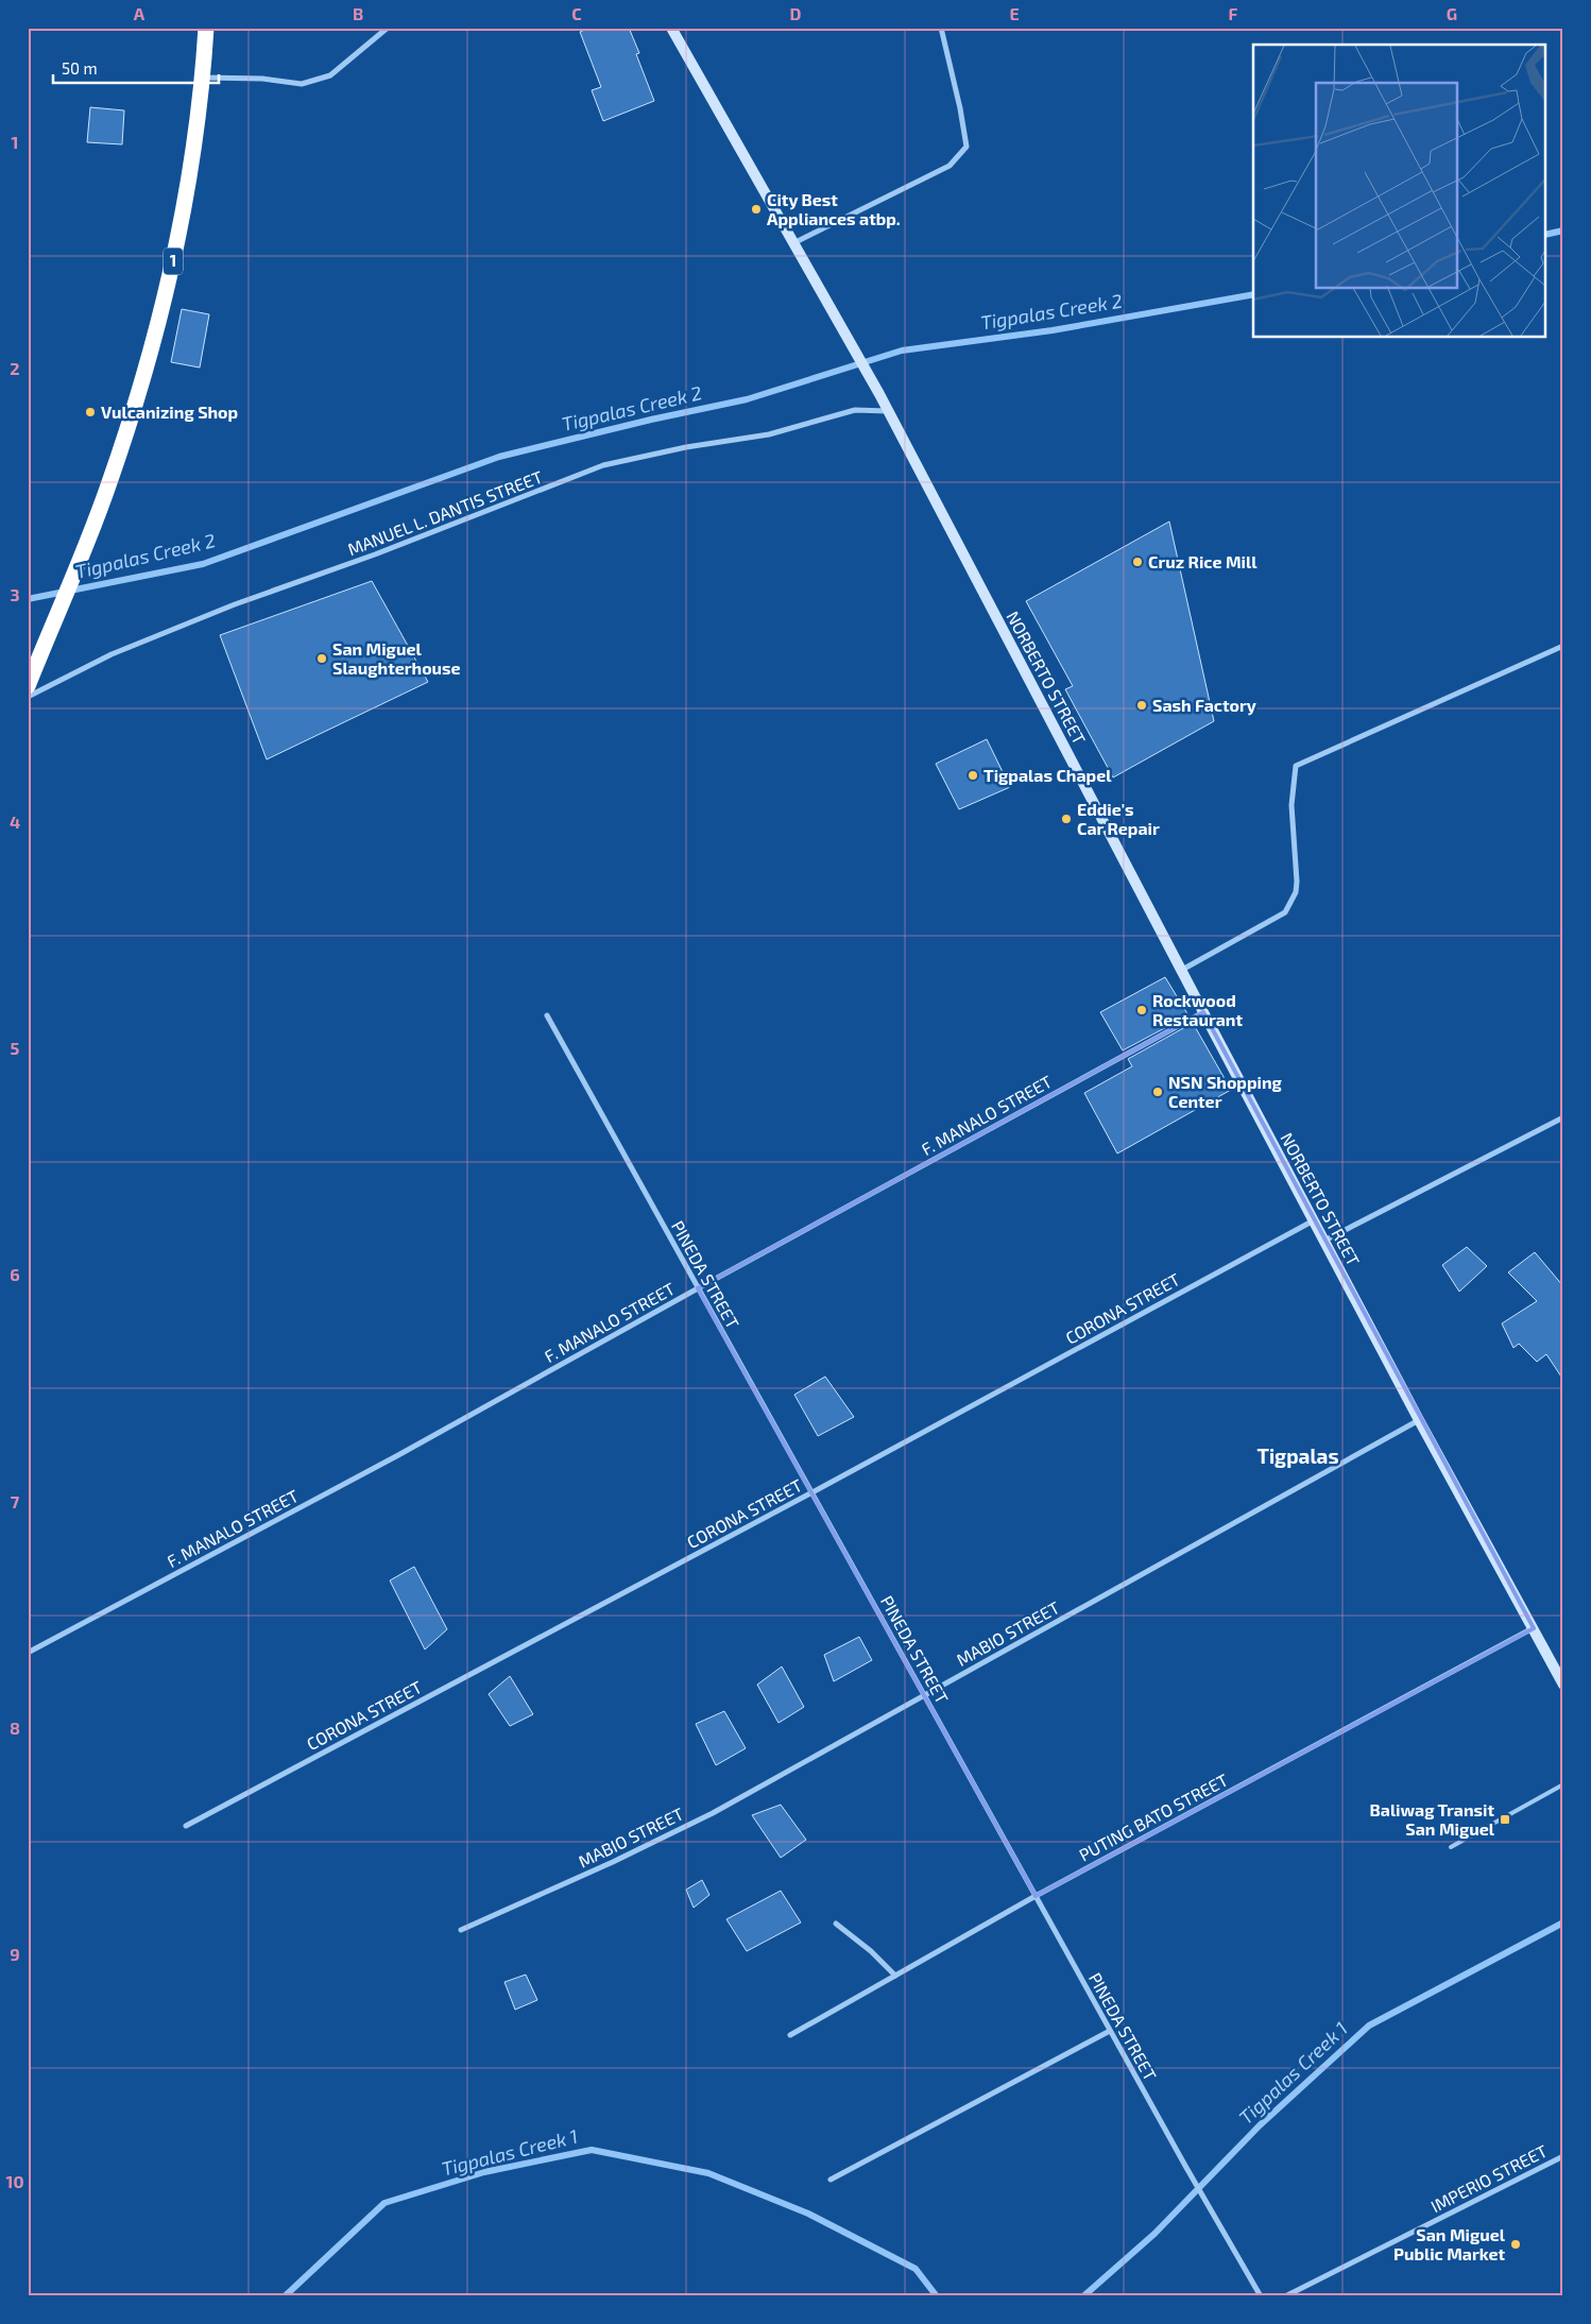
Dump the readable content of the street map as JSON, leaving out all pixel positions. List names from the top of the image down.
{
  "streets": {
    "highway": ["1"],
    "main road": ["NORBERTO STREET"],
    "street": [
      "MANUEL L. DANTIS STREET",
      "F. MANALO STREET",
      "PINEDA STREET",
      "CORONA STREET",
      "MABIO STREET",
      "PUTING BATO STREET",
      "IMPERIO STREET"
    ]
  },
  "crossings": [
    ["MANUEL L. DANTIS STREET", "NORBERTO STREET"],
    ["NORBERTO STREET", "F. MANALO STREET"],
    ["NORBERTO STREET", "CORONA STREET"],
    ["NORBERTO STREET", "MABIO STREET"],
    ["NORBERTO STREET", "PUTING BATO STREET"],
    ["F. MANALO STREET", "PINEDA STREET"],
    ["PINEDA STREET", "CORONA STREET"],
    ["PINEDA STREET", "MABIO STREET"],
    ["PINEDA STREET", "PUTING BATO STREET"]
  ],
  "districts": ["Tigpalas"],
  "water": ["Tigpalas Creek 2", "Tigpalas Creek 1"],
  "places": {
    "other": [
      "City Best Appliances atbp.",
      "Vulcanizing Shop",
      "Cruz Rice Mill",
      "San Miguel Slaughterhouse",
      "Sash Factory",
      "Tigpalas Chapel",
      "Eddie's Car Repair",
      "Rockwood Restaurant",
      "NSN Shopping Center",
      "San Miguel Public Market"
    ],
    "transit": ["Baliwag Transit San Miguel"]
  },
  "scale_bar": "50 m",
  "grid": {
    "columns": [
      "A",
      "B",
      "C",
      "D",
      "E",
      "F",
      "G"
    ],
    "rows": [
      "1",
      "2",
      "3",
      "4",
      "5",
      "6",
      "7",
      "8",
      "9",
      "10"
    ]
  }
}
